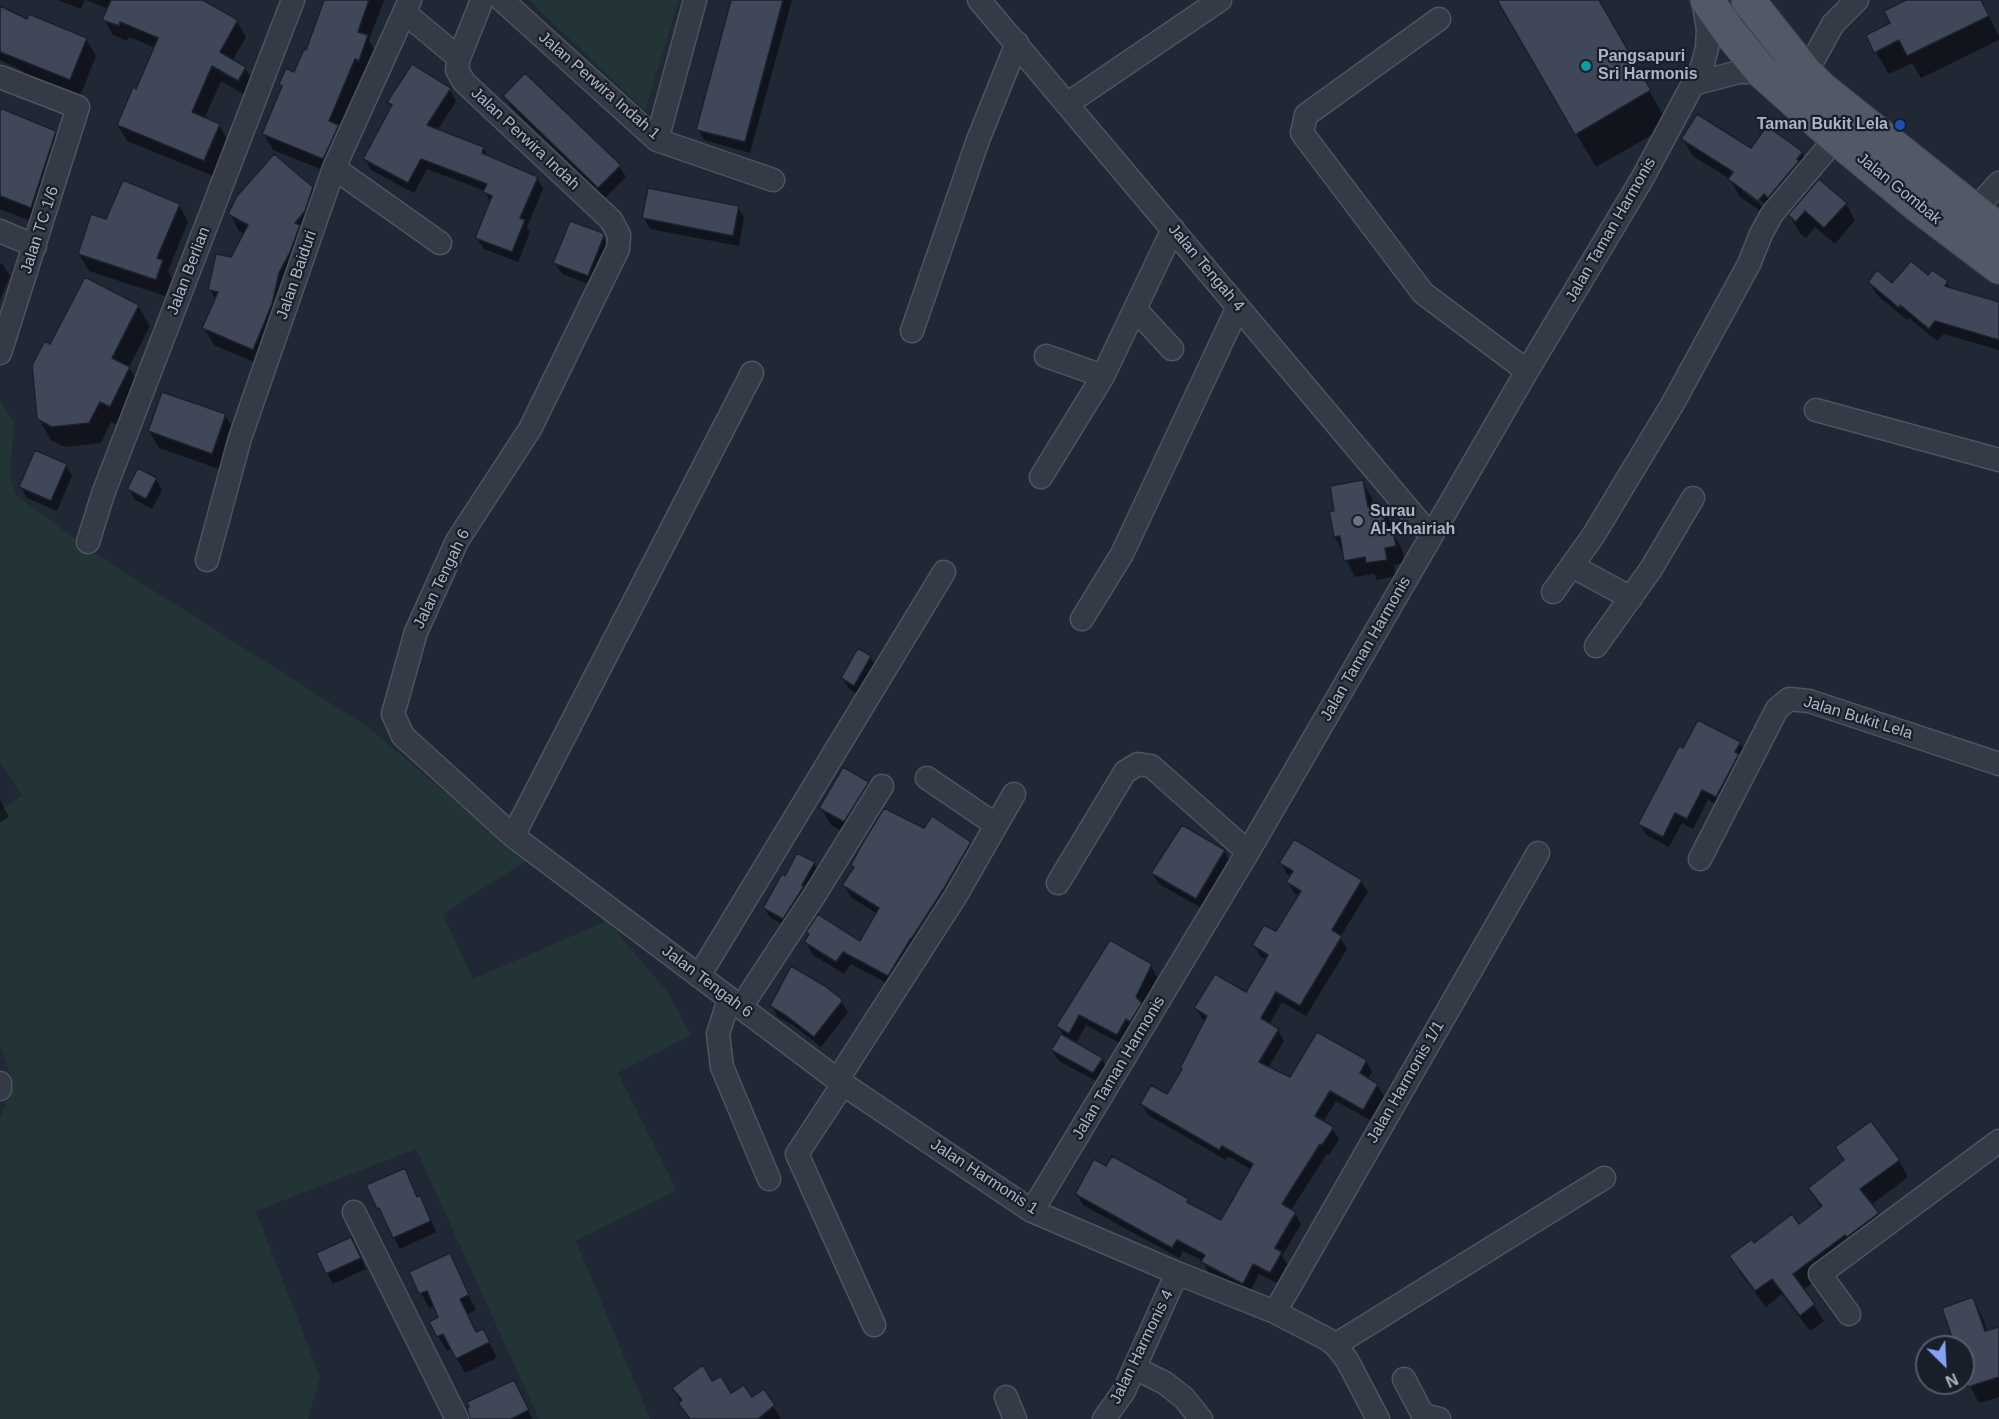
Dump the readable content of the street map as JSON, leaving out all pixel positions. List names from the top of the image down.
{
  "streets": {
    "main road": ["Jalan Gombak"],
    "street": [
      "Jalan Perwira Indah 1",
      "Jalan Perwira Indah",
      "Jalan TC 1/6",
      "Jalan Taman Harmonis",
      "Jalan Tengah 4",
      "Jalan Berlian",
      "Jalan Baiduri",
      "Jalan Tengah 6",
      "Jalan Bukit Lela",
      "Jalan Harmonis 1/1",
      "Jalan Harmonis 1",
      "Jalan Harmonis 4"
    ]
  },
  "crossings": [
    ["Jalan Perwira Indah", "Jalan Tengah 6"],
    ["Jalan Gombak", "Jalan Taman Harmonis"],
    ["Jalan Taman Harmonis", "Jalan Tengah 4"],
    ["Jalan Taman Harmonis", "Jalan Harmonis 1"],
    ["Jalan Tengah 6", "Jalan Harmonis 1"],
    ["Jalan Harmonis 1/1", "Jalan Harmonis 1"],
    ["Jalan Harmonis 1", "Jalan Harmonis 4"]
  ],
  "places": ["Pangsapuri Sri Harmonis", "Taman Bukit Lela", "Surau Al-Khairiah"],
  "north": "bottom right"
}
